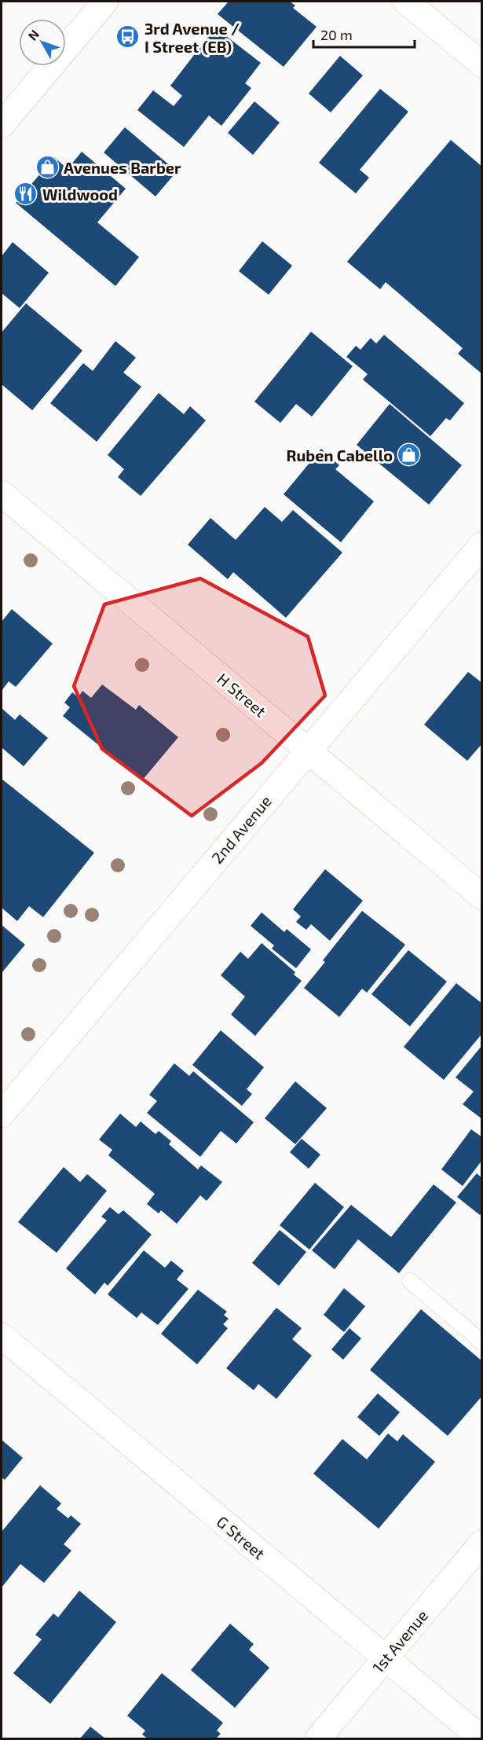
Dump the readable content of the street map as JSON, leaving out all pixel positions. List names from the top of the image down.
{
  "streets": {
    "street": [
      "H Street",
      "2nd Avenue",
      "G Street",
      "1st Avenue"
    ]
  },
  "crossings": [
    ["H Street", "2nd Avenue"],
    ["G Street", "1st Avenue"]
  ],
  "places": {
    "bus stop": ["3rd Avenue / I Street (EB)"],
    "shop": ["Avenues Barber", "Ruben Cabello"],
    "restaurant": ["Wildwood"]
  },
  "scale_bar": "20 m",
  "north": "top left"
}
